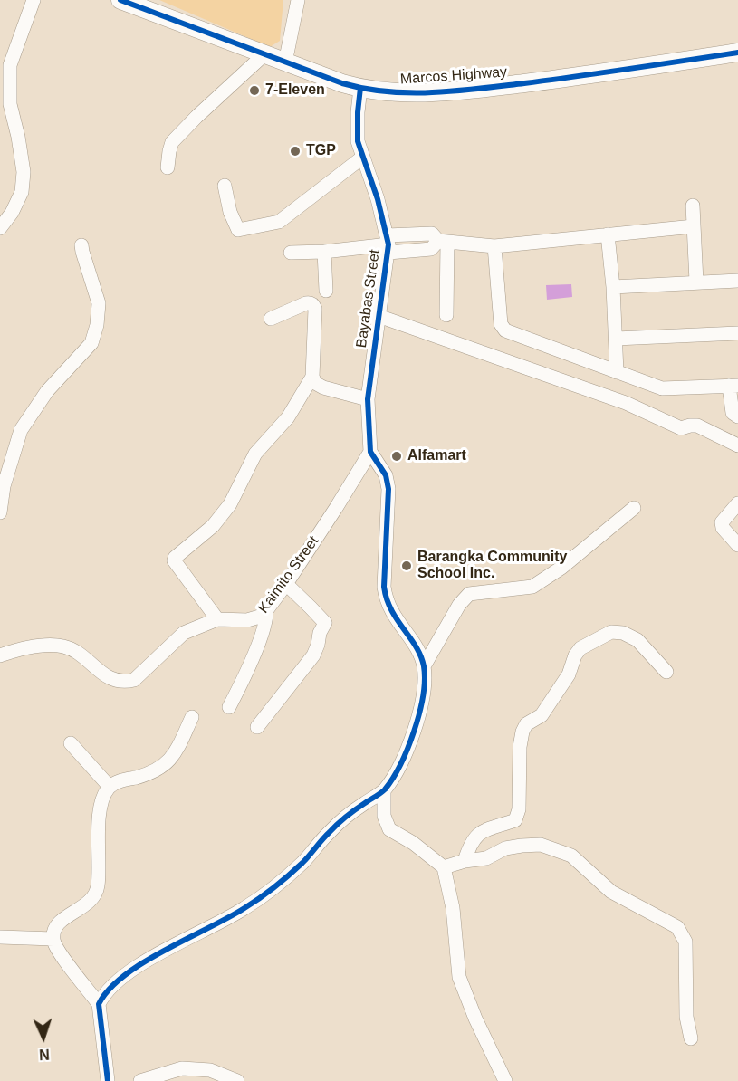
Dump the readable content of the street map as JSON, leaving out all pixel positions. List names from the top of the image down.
{
  "streets": {
    "main road": ["Marcos Highway"],
    "street": ["Bayabas Street", "Kaimito Street"]
  },
  "crossings": [
    ["Marcos Highway", "Bayabas Street"],
    ["Bayabas Street", "Kaimito Street"]
  ],
  "places": [
    "7-Eleven",
    "TGP",
    "Alfamart",
    "Barangka Community School Inc."
  ],
  "north": "bottom"
}
